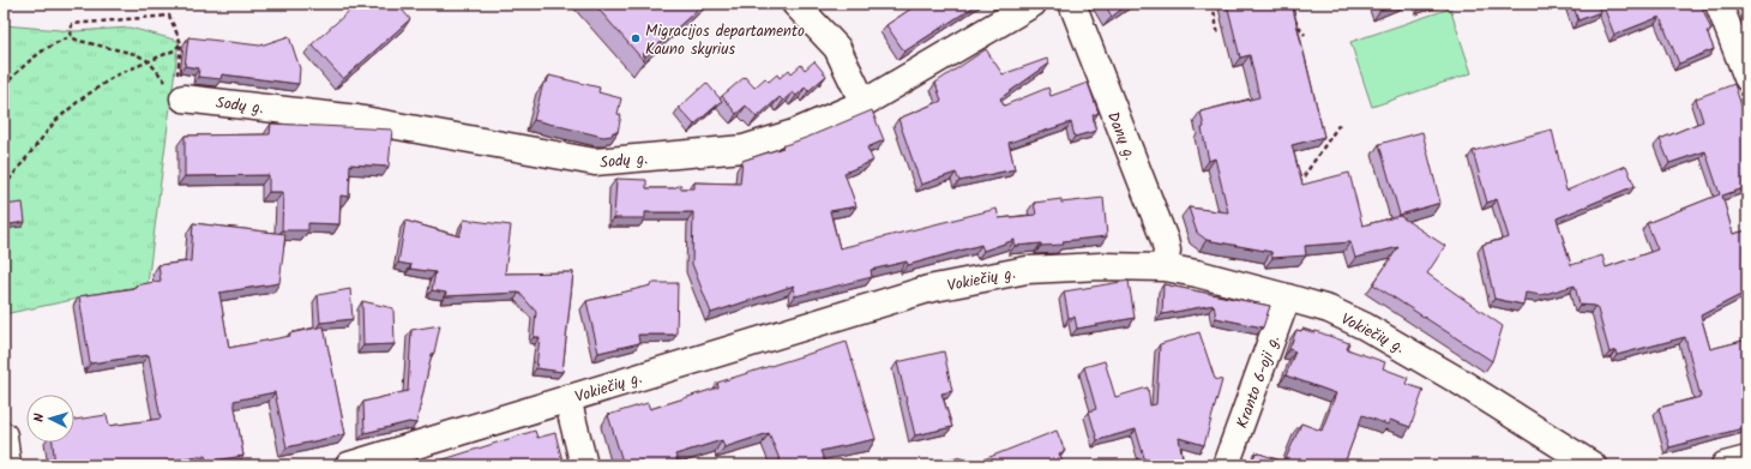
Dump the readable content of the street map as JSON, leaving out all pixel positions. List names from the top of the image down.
{
  "streets": {
    "street": [
      "Sodų g.",
      "Danų g.",
      "Vokiečių g.",
      "Kranto 6-oji g."
    ]
  },
  "crossings": [
    ["Danų g.", "Vokiečių g."],
    ["Vokiečių g.", "Kranto 6-oji g."]
  ],
  "places": ["Migracijos departamento Kauno skyrius"],
  "north": "left"
}
